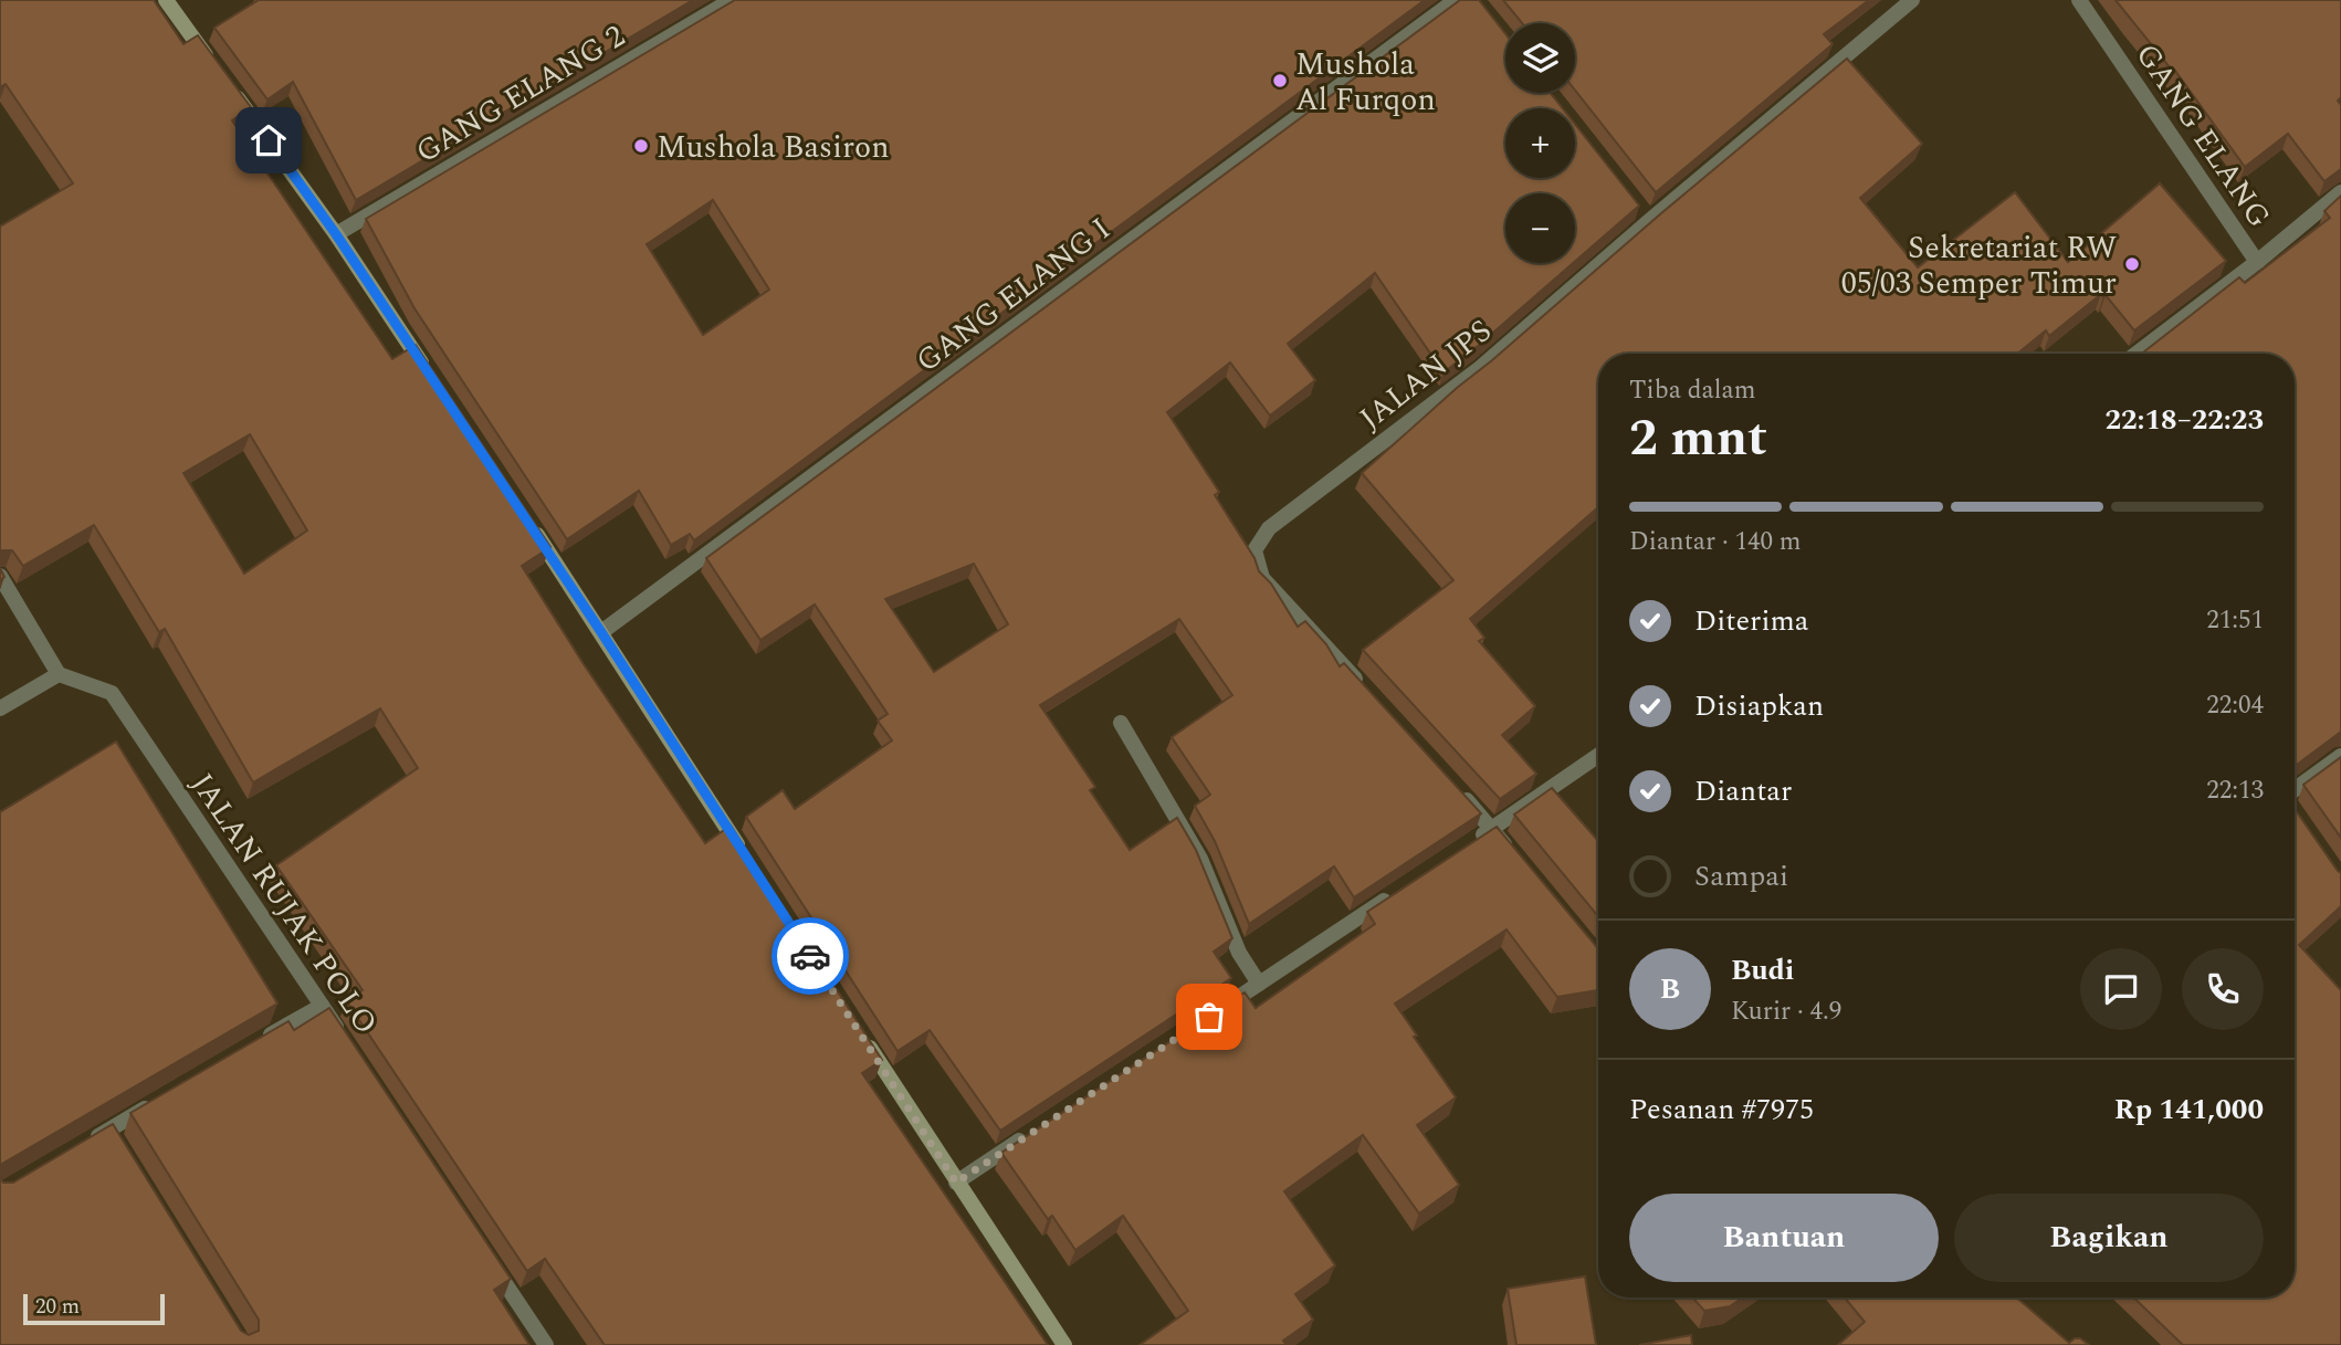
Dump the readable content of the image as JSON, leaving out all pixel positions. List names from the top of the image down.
{
  "streets": {
    "street": [
      "GANG ELANG 2",
      "GANG ELANG",
      "GANG ELANG I",
      "JALAN JPS",
      "JALAN RUJAK POLO"
    ]
  },
  "places": ["Mushola Al Furqon", "Mushola Basiron", "Sekretariat RW 05/03 Semper Timur"],
  "scale_bar": "20 m",
  "page": {
    "map_buttons": ["+", "−"],
    "heading": ["2 mnt", "Tiba dalam", "22:18–22:23"],
    "panel": [
      "Budi",
      "Kurir · 4.9",
      "Pesanan #7975",
      "Rp 141,000"
    ],
    "bar": "Diantar · 140 m",
    "list": [
      ["Diterima", "21:51"],
      ["Disiapkan", "22:04"],
      ["Diantar", "22:13"],
      "Sampai"
    ],
    "round": "B",
    "buttons": ["Bantuan", "Bagikan"],
    "scale": "20 m"
  }
}
